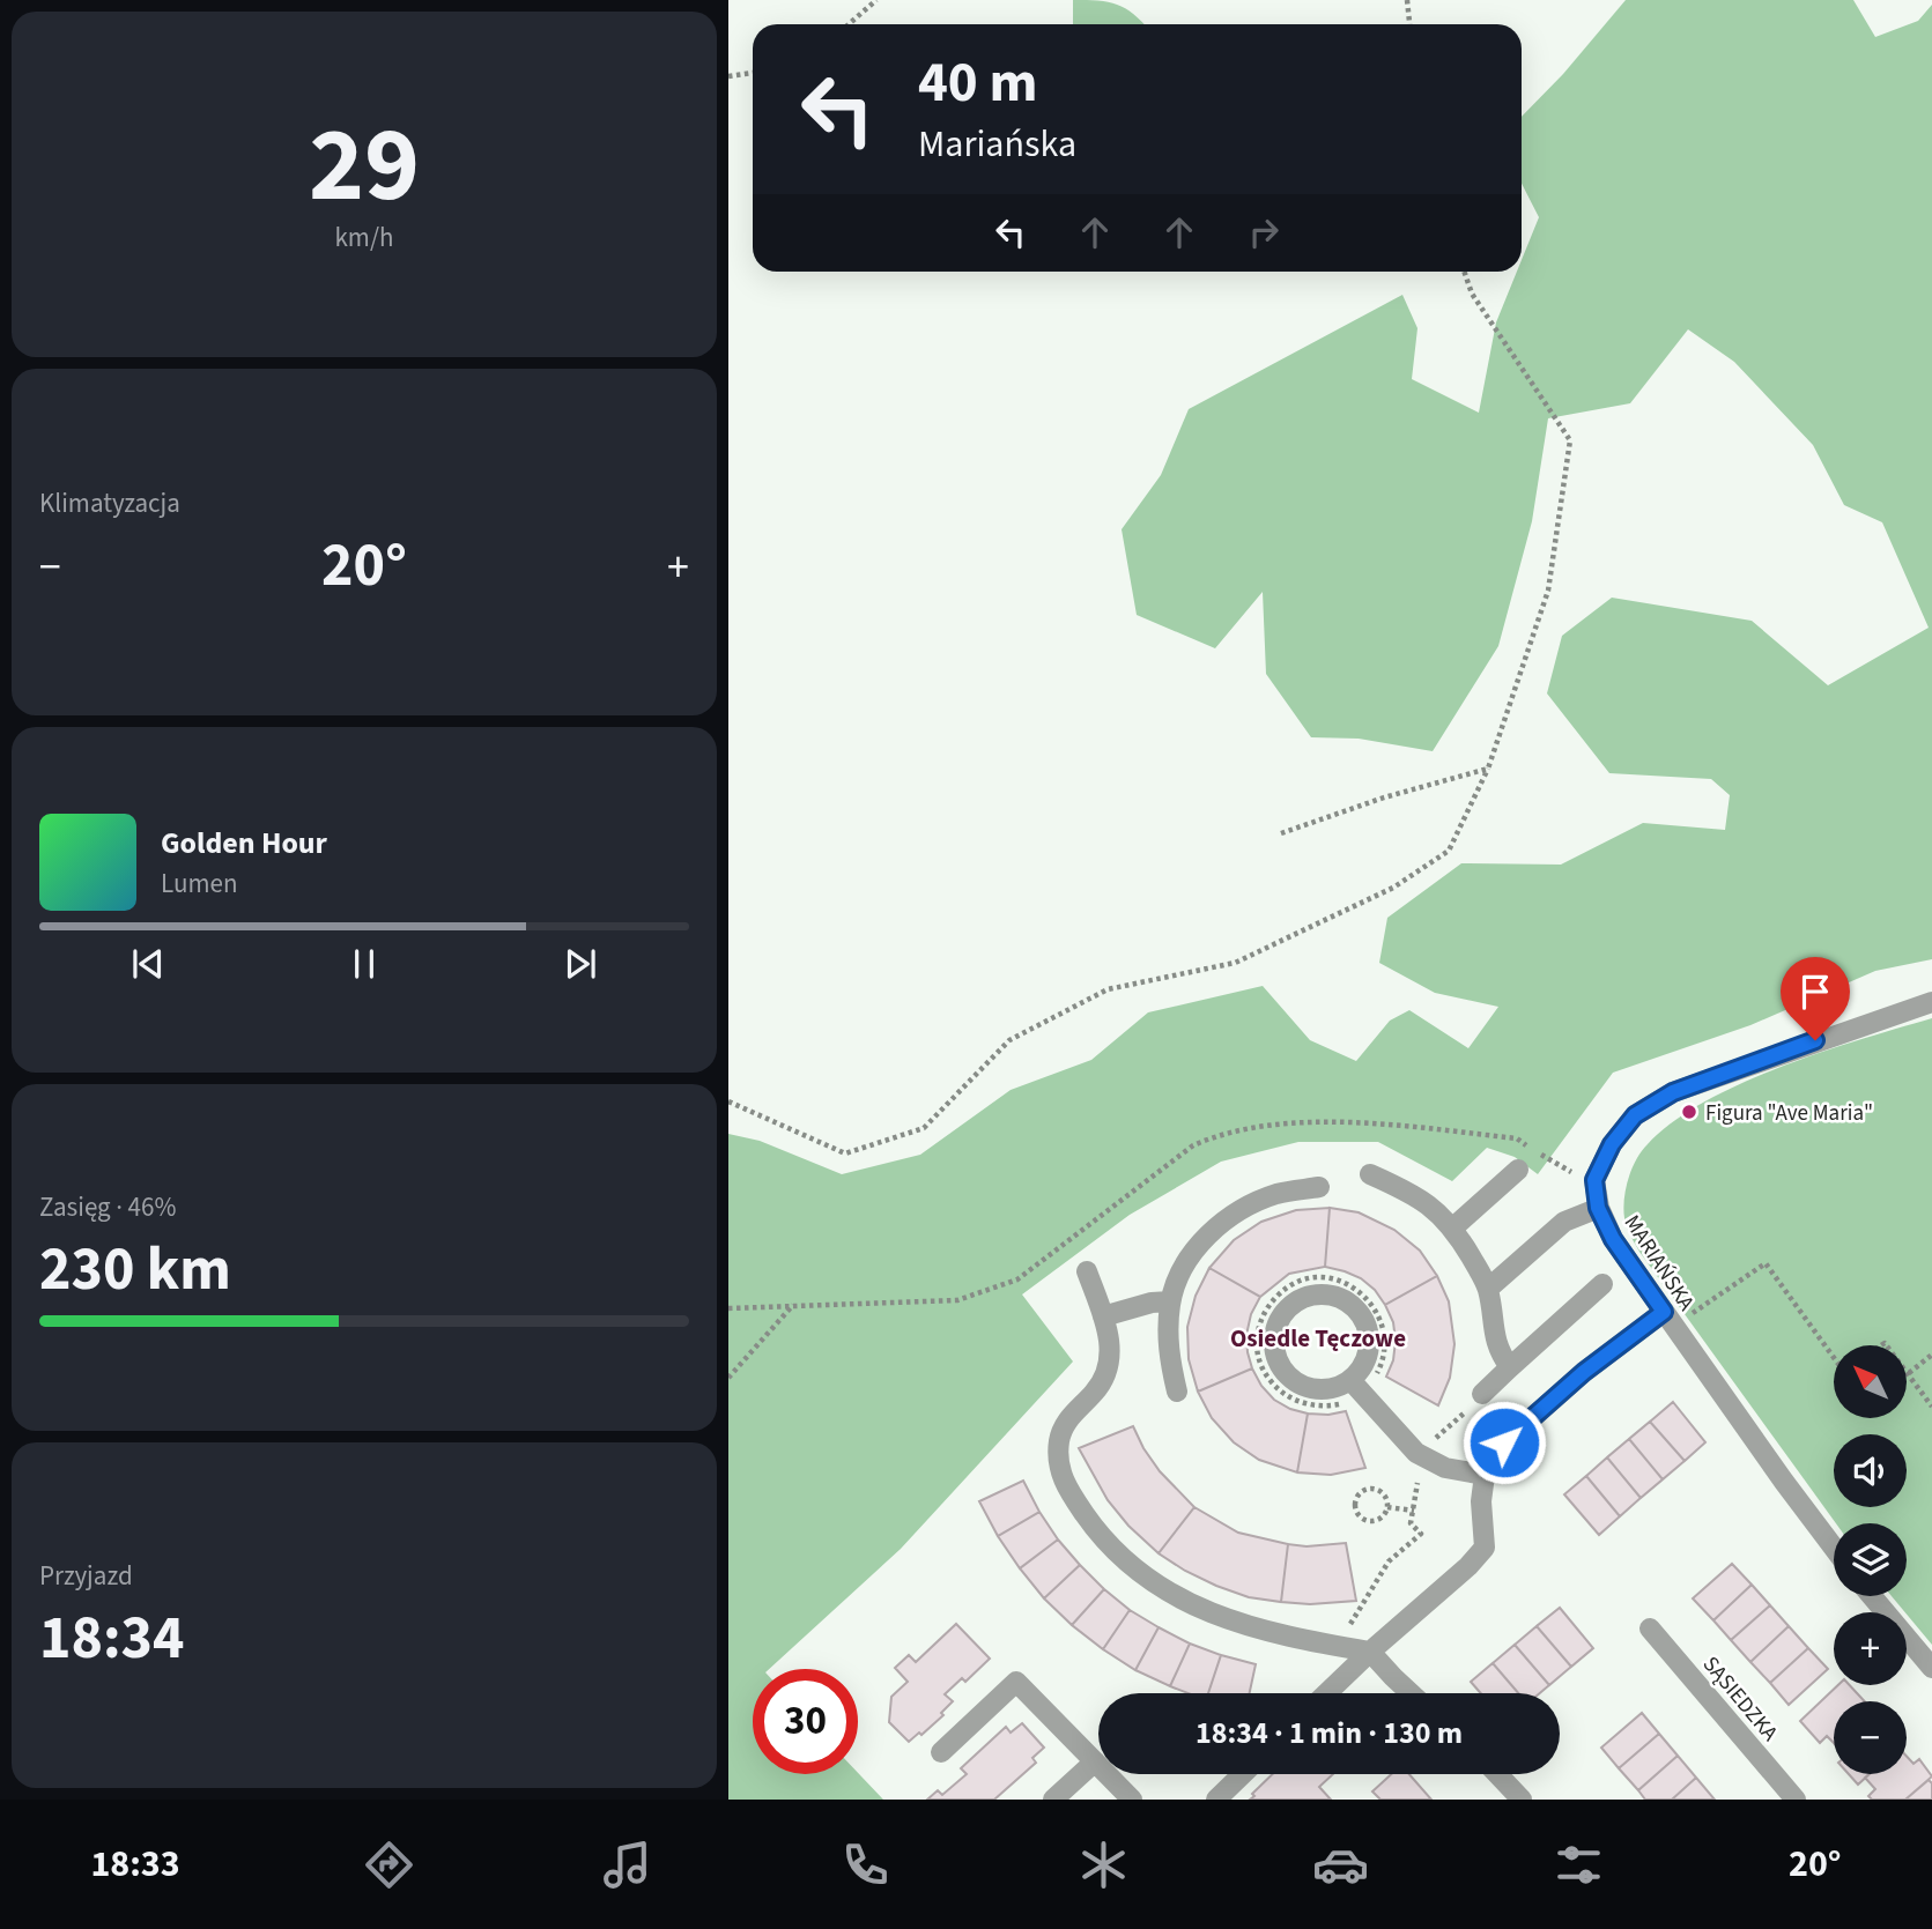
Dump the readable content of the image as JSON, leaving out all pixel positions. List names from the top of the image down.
{
  "streets": {
    "street": ["MARIAŃSKA", "SĄSIEDZKA"]
  },
  "districts": ["Osiedle Tęczowe"],
  "places": ["Figura \"Ave Maria\""],
  "north": "top left",
  "page": {
    "tile": [
      ["29", "km/h"],
      "Klimatyzacja",
      ["Zasięg · 46%", "230 km"],
      ["Przyjazd", "18:34"]
    ],
    "turn": ["40 m", "Mariańska"],
    "heat": ["−", "20°", "+"],
    "song": ["Golden Hour", "Lumen"],
    "map_buttons": ["+", "−"],
    "limit": "30",
    "trip": "18:34 · 1 min · 130 m",
    "tabs": ["18:33", "20°"]
  }
}
